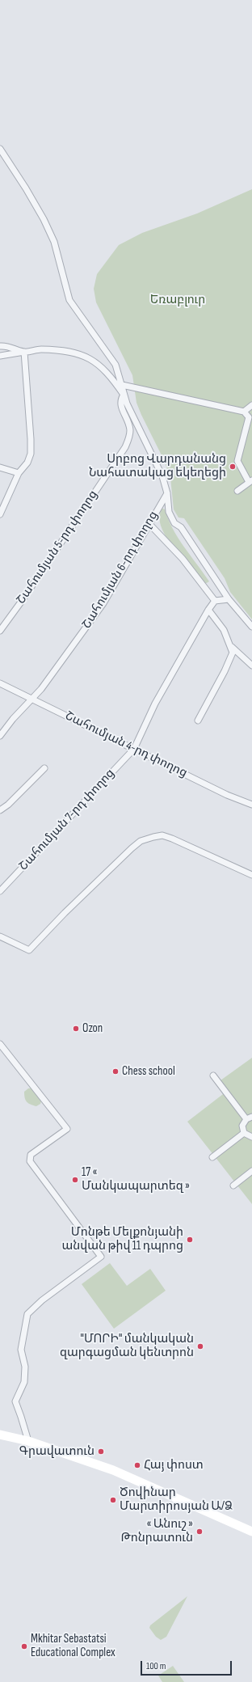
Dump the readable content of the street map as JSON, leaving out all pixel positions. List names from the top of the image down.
{
  "streets": {
    "street": [
      "Շահումյան 5-րդ փողոց",
      "Շահումյան 6-րդ փողոց",
      "Շահումյան 4-րդ փողոց",
      "Շահումյան 7-րդ փողոց"
    ]
  },
  "crossings": [
    ["Շահումյան 6-րդ փողոց", "Շահումյան 4-րդ փողոց"],
    ["Շահումյան 4-րդ փողոց", "Շահումյան 7-րդ փողոց"]
  ],
  "parks": ["Եռաբլուր"],
  "places": [
    "Սրբոց Վարդանանց Նահատակաց եկեղեցի",
    "Ozon",
    "Chess school",
    "17 « Մանկապարտեզ »",
    "Մոնթե Մելքոնյանի անվան թիվ 11 դպրոց",
    "\"ՄՈՐԻ\" մանկական զարգացման կենտրոն",
    "Գրավատուն",
    "Հայ փոստ",
    "Ծովինար Մարտիրոսյան Ա/Ձ",
    "« Անուշ » Թոնրատուն",
    "Mkhitar Sebastatsi Educational Complex"
  ],
  "scale_bar": "100 m"
}
